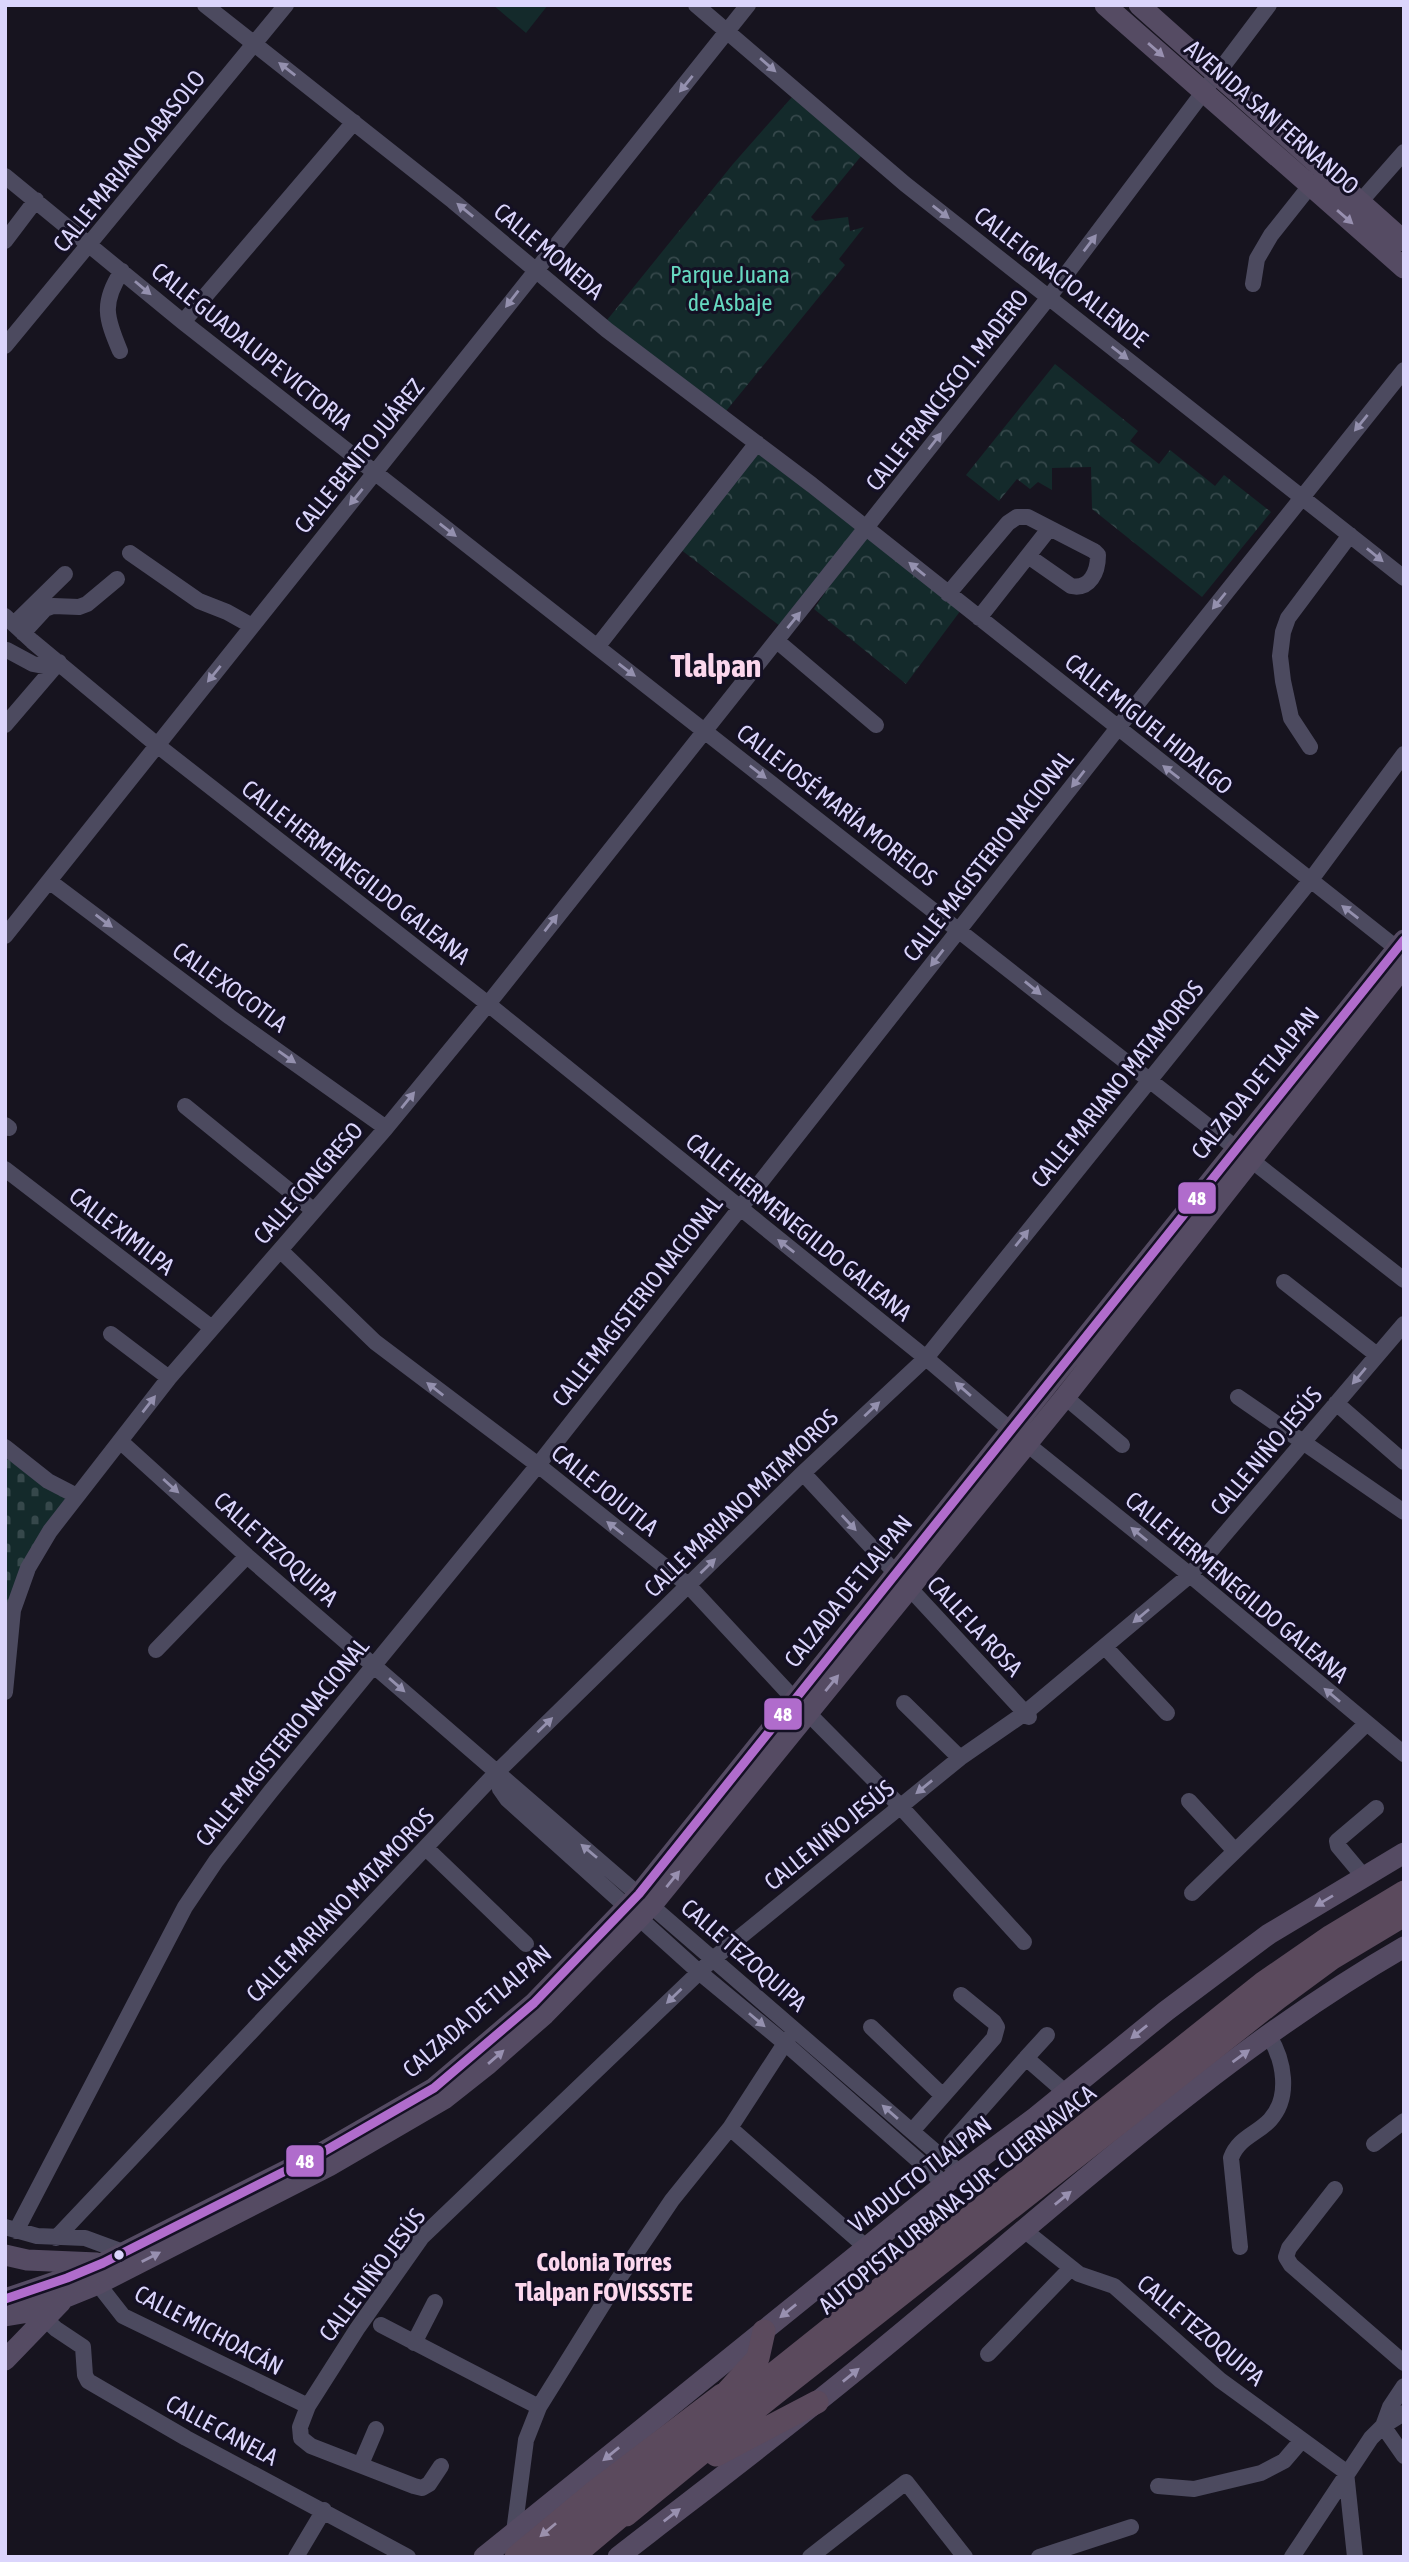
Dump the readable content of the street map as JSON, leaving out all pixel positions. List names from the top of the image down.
{
  "streets": {
    "highway": ["AUTOPISTA URBANA SUR - CUERNAVACA"],
    "main road": ["AVENIDA SAN FERNANDO", "CALZADA DE TLALPAN", "VIADUCTO TLALPAN"],
    "street": [
      "CALLE MARIANO ABASOLO",
      "CALLE MONEDA",
      "CALLE IGNACIO ALLENDE",
      "CALLE GUADALUPE VICTORIA",
      "CALLE FRANCISCO I. MADERO",
      "CALLE BENITO JUÁREZ",
      "CALLE MIGUEL HIDALGO",
      "CALLE JOSÉ MARÍA MORELOS",
      "CALLE MAGISTERIO NACIONAL",
      "CALLE HERMENEGILDO GALEANA",
      "CALLE XOCOTLA",
      "CALLE MARIANO MATAMOROS",
      "CALLE CONGRESO",
      "CALLE XIMILPA",
      "CALLE NIÑO JESÚS",
      "CALLE JOJUTLA",
      "CALLE TEZOQUIPA",
      "CALLE LA ROSA",
      "CALLE MICHOACÁN",
      "CALLE CANELA"
    ]
  },
  "crossings": [
    ["AVENIDA SAN FERNANDO", "CALLE FRANCISCO I. MADERO"],
    ["CALLE MARIANO ABASOLO", "CALLE MONEDA"],
    ["CALLE MARIANO ABASOLO", "CALLE GUADALUPE VICTORIA"],
    ["CALLE MONEDA", "CALLE FRANCISCO I. MADERO"],
    ["CALLE MONEDA", "CALLE BENITO JUÁREZ"],
    ["CALLE MONEDA", "CALLE MIGUEL HIDALGO"],
    ["CALLE IGNACIO ALLENDE", "CALLE FRANCISCO I. MADERO"],
    ["CALLE IGNACIO ALLENDE", "CALLE BENITO JUÁREZ"],
    ["CALLE IGNACIO ALLENDE", "CALLE MAGISTERIO NACIONAL"],
    ["CALLE GUADALUPE VICTORIA", "CALLE FRANCISCO I. MADERO"],
    ["CALLE GUADALUPE VICTORIA", "CALLE BENITO JUÁREZ"],
    ["CALLE GUADALUPE VICTORIA", "CALLE JOSÉ MARÍA MORELOS"],
    ["CALLE GUADALUPE VICTORIA", "CALLE CONGRESO"],
    ["CALLE FRANCISCO I. MADERO", "CALLE MIGUEL HIDALGO"],
    ["CALLE FRANCISCO I. MADERO", "CALLE JOSÉ MARÍA MORELOS"],
    ["CALLE FRANCISCO I. MADERO", "CALLE CONGRESO"],
    ["CALLE BENITO JUÁREZ", "CALLE HERMENEGILDO GALEANA"],
    ["CALLE BENITO JUÁREZ", "CALLE XOCOTLA"],
    ["CALLE MIGUEL HIDALGO", "CALLE MAGISTERIO NACIONAL"],
    ["CALLE MIGUEL HIDALGO", "CALZADA DE TLALPAN"],
    ["CALLE MIGUEL HIDALGO", "CALLE MARIANO MATAMOROS"],
    ["CALLE JOSÉ MARÍA MORELOS", "CALLE MAGISTERIO NACIONAL"],
    ["CALLE JOSÉ MARÍA MORELOS", "CALZADA DE TLALPAN"],
    ["CALLE JOSÉ MARÍA MORELOS", "CALLE MARIANO MATAMOROS"],
    ["CALLE JOSÉ MARÍA MORELOS", "CALLE CONGRESO"],
    ["CALLE MAGISTERIO NACIONAL", "CALLE HERMENEGILDO GALEANA"],
    ["CALLE MAGISTERIO NACIONAL", "CALLE JOJUTLA"],
    ["CALLE MAGISTERIO NACIONAL", "CALLE TEZOQUIPA"],
    ["CALLE HERMENEGILDO GALEANA", "CALZADA DE TLALPAN"],
    ["CALLE HERMENEGILDO GALEANA", "CALLE MARIANO MATAMOROS"],
    ["CALLE HERMENEGILDO GALEANA", "CALLE CONGRESO"],
    ["CALLE HERMENEGILDO GALEANA", "CALLE NIÑO JESÚS"],
    ["CALLE XOCOTLA", "CALLE CONGRESO"],
    ["CALZADA DE TLALPAN", "CALLE JOJUTLA"],
    ["CALZADA DE TLALPAN", "CALLE TEZOQUIPA"],
    ["CALZADA DE TLALPAN", "CALLE LA ROSA"],
    ["CALZADA DE TLALPAN", "CALLE MICHOACÁN"],
    ["CALLE MARIANO MATAMOROS", "CALLE JOJUTLA"],
    ["CALLE MARIANO MATAMOROS", "CALLE TEZOQUIPA"],
    ["CALLE MARIANO MATAMOROS", "CALLE LA ROSA"],
    ["CALLE CONGRESO", "CALLE XIMILPA"],
    ["CALLE CONGRESO", "CALLE JOJUTLA"],
    ["CALLE CONGRESO", "CALLE TEZOQUIPA"],
    ["CALLE NIÑO JESÚS", "CALLE JOJUTLA"],
    ["CALLE NIÑO JESÚS", "CALLE TEZOQUIPA"],
    ["CALLE NIÑO JESÚS", "CALLE LA ROSA"],
    ["CALLE NIÑO JESÚS", "CALLE MICHOACÁN"],
    ["CALLE TEZOQUIPA", "VIADUCTO TLALPAN"]
  ],
  "one_way": [
    "CALLE MONEDA",
    "CALLE IGNACIO ALLENDE",
    "CALLE GUADALUPE VICTORIA",
    "CALLE BENITO JUÁREZ",
    "CALLE MIGUEL HIDALGO",
    "CALLE JOSÉ MARÍA MORELOS",
    "CALLE MAGISTERIO NACIONAL",
    "CALLE HERMENEGILDO GALEANA",
    "CALLE MARIANO MATAMOROS",
    "CALLE CONGRESO",
    "CALLE NIÑO JESÚS",
    "CALLE JOJUTLA",
    "CALLE LA ROSA"
  ],
  "districts": ["Tlalpan", "Colonia Torres Tlalpan FOVISSSTE"],
  "parks": ["Parque Juana de Asbaje"],
  "lines": ["transit line 48"]
}
